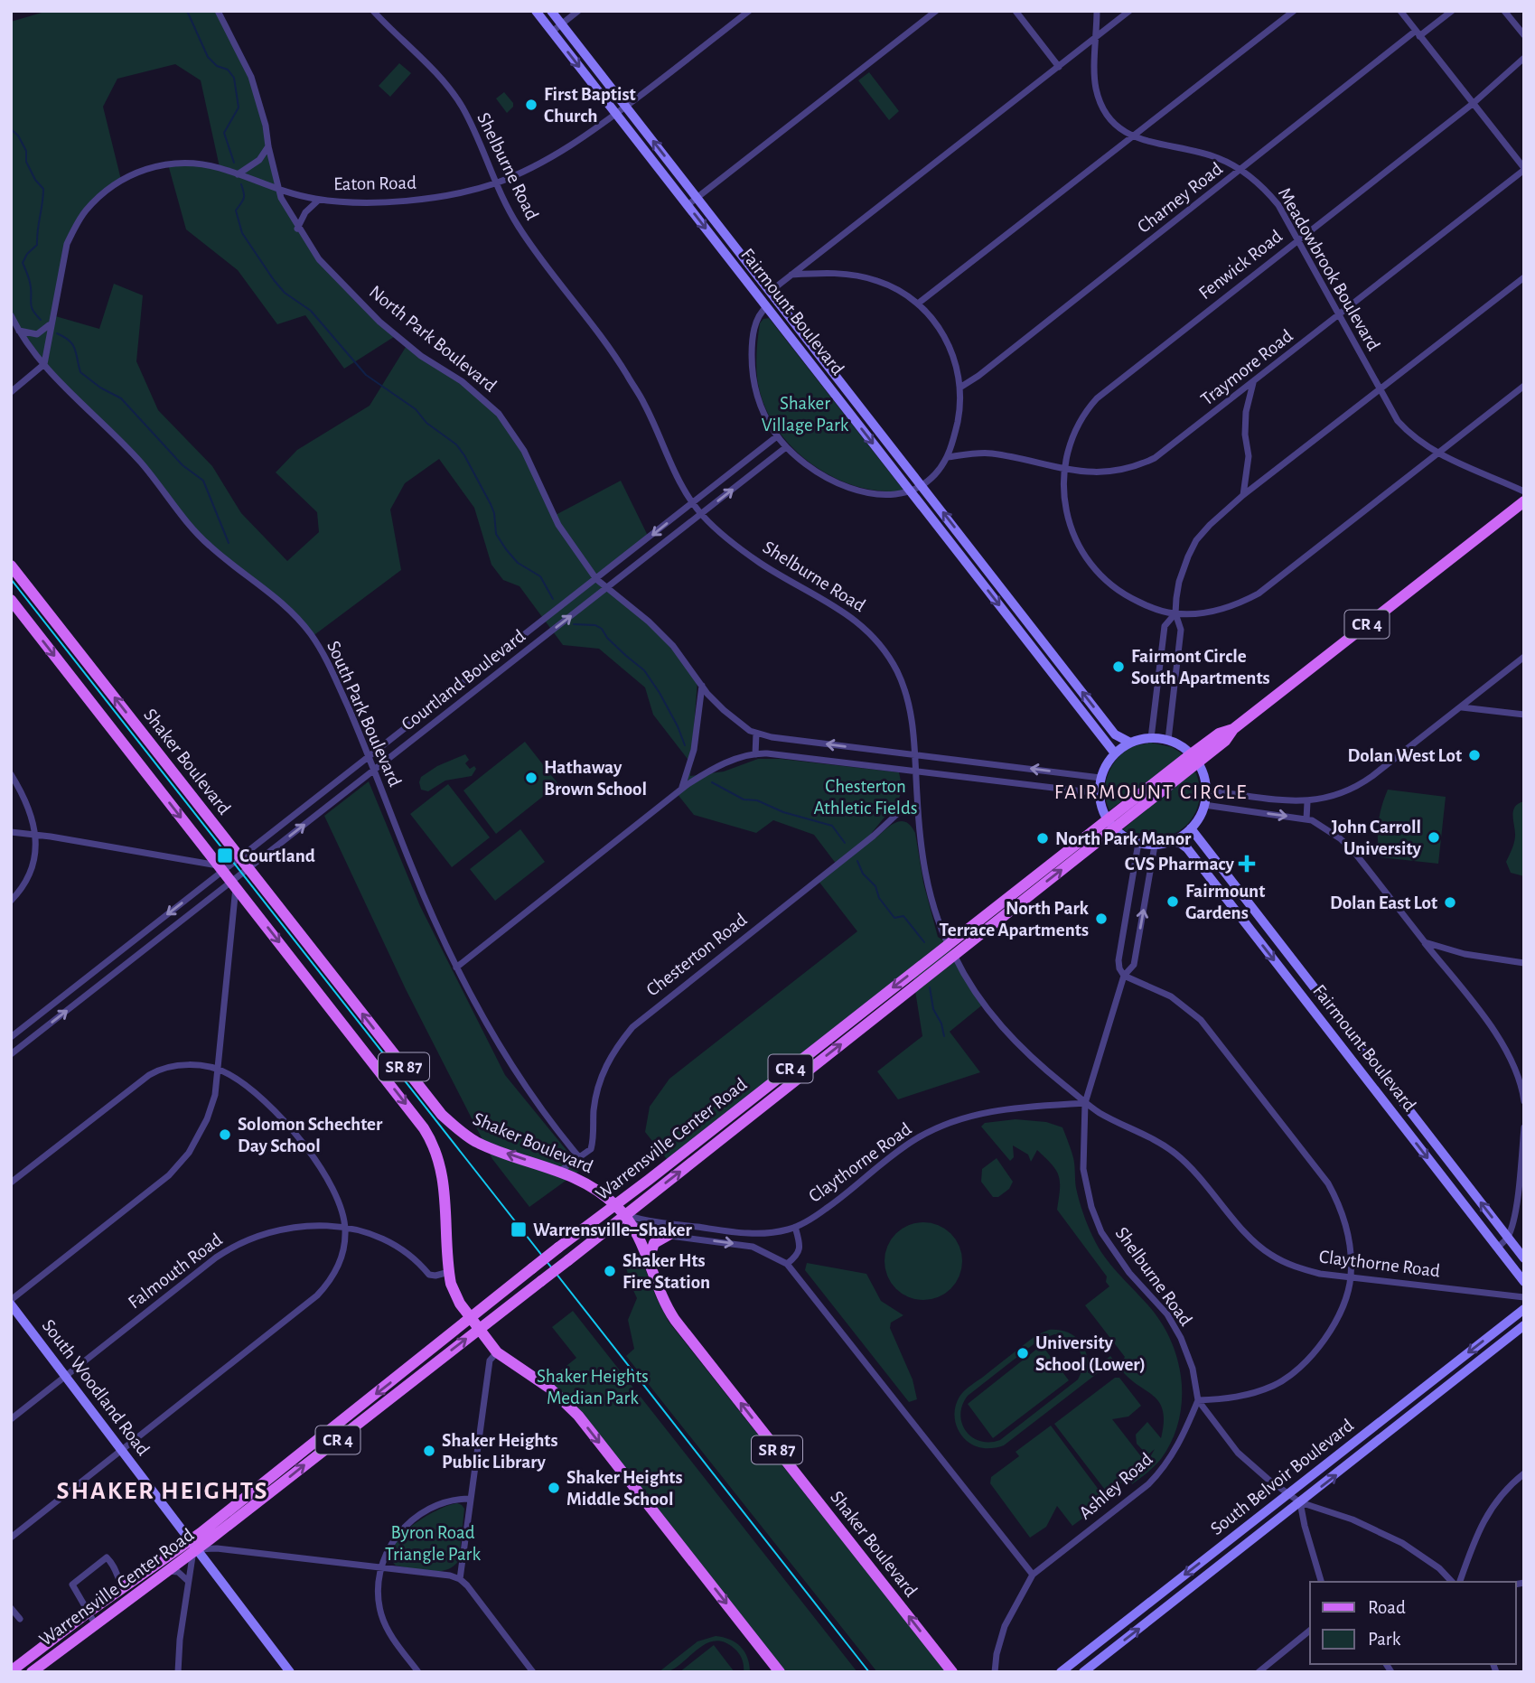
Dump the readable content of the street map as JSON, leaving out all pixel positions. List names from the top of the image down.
{
  "streets": {
    "main road": [
      "Fairmount Boulevard",
      "CR 4",
      "Shaker Boulevard",
      "SR 87",
      "Warrensville Center Road",
      "South Woodland Road",
      "South Belvoir Boulevard"
    ],
    "street": [
      "Shelburne Road",
      "Eaton Road",
      "Charney Road",
      "Fenwick Road",
      "Meadowbrook Boulevard",
      "North Park Boulevard",
      "Traymore Road",
      "Courtland Boulevard",
      "South Park Boulevard",
      "Chesterton Road",
      "Claythorne Road",
      "Falmouth Road",
      "Ashley Road"
    ]
  },
  "crossings": [
    ["Shelburne Road", "Eaton Road"],
    ["Shelburne Road", "North Park Boulevard"],
    ["Shelburne Road", "Courtland Boulevard"],
    ["Shelburne Road", "Chesterton Road"],
    ["Shelburne Road", "Warrensville Center Road"],
    ["Shelburne Road", "Claythorne Road"],
    ["Shelburne Road", "South Belvoir Boulevard"],
    ["Shelburne Road", "Ashley Road"],
    ["Eaton Road", "Fairmount Boulevard"],
    ["Eaton Road", "North Park Boulevard"],
    ["Eaton Road", "South Park Boulevard"],
    ["Charney Road", "Meadowbrook Boulevard"],
    ["Fenwick Road", "Meadowbrook Boulevard"],
    ["Fenwick Road", "Traymore Road"],
    ["Meadowbrook Boulevard", "Traymore Road"],
    ["North Park Boulevard", "Courtland Boulevard"],
    ["Courtland Boulevard", "South Park Boulevard"],
    ["Courtland Boulevard", "Shaker Boulevard"],
    ["South Park Boulevard", "Chesterton Road"],
    ["Shaker Boulevard", "Chesterton Road"],
    ["Shaker Boulevard", "Warrensville Center Road"],
    ["Shaker Boulevard", "Claythorne Road"],
    ["Shaker Boulevard", "Falmouth Road"],
    ["Warrensville Center Road", "Claythorne Road"],
    ["Warrensville Center Road", "South Woodland Road"],
    ["Falmouth Road", "South Woodland Road"]
  ],
  "districts": ["FAIRMOUNT CIRCLE", "SHAKER HEIGHTS"],
  "parks": [
    "Shaker Village Park",
    "Chesterton Athletic Fields",
    "Shaker Heights Median Park",
    "Byron Road Triangle Park"
  ],
  "places": {
    "other": [
      "First Baptist Church",
      "Fairmont Circle South Apartments",
      "Dolan West Lot",
      "Hathaway Brown School",
      "John Carroll University",
      "North Park Manor",
      "Fairmount Gardens",
      "Dolan East Lot",
      "North Park Terrace Apartments",
      "Solomon Schechter Day School",
      "Shaker Hts Fire Station",
      "University School (Lower)",
      "Shaker Heights Public Library",
      "Shaker Heights Middle School"
    ],
    "transit": ["Courtland", "Warrensville–Shaker"],
    "health": ["CVS Pharmacy"]
  },
  "legend": ["Road", "Park"]
}
